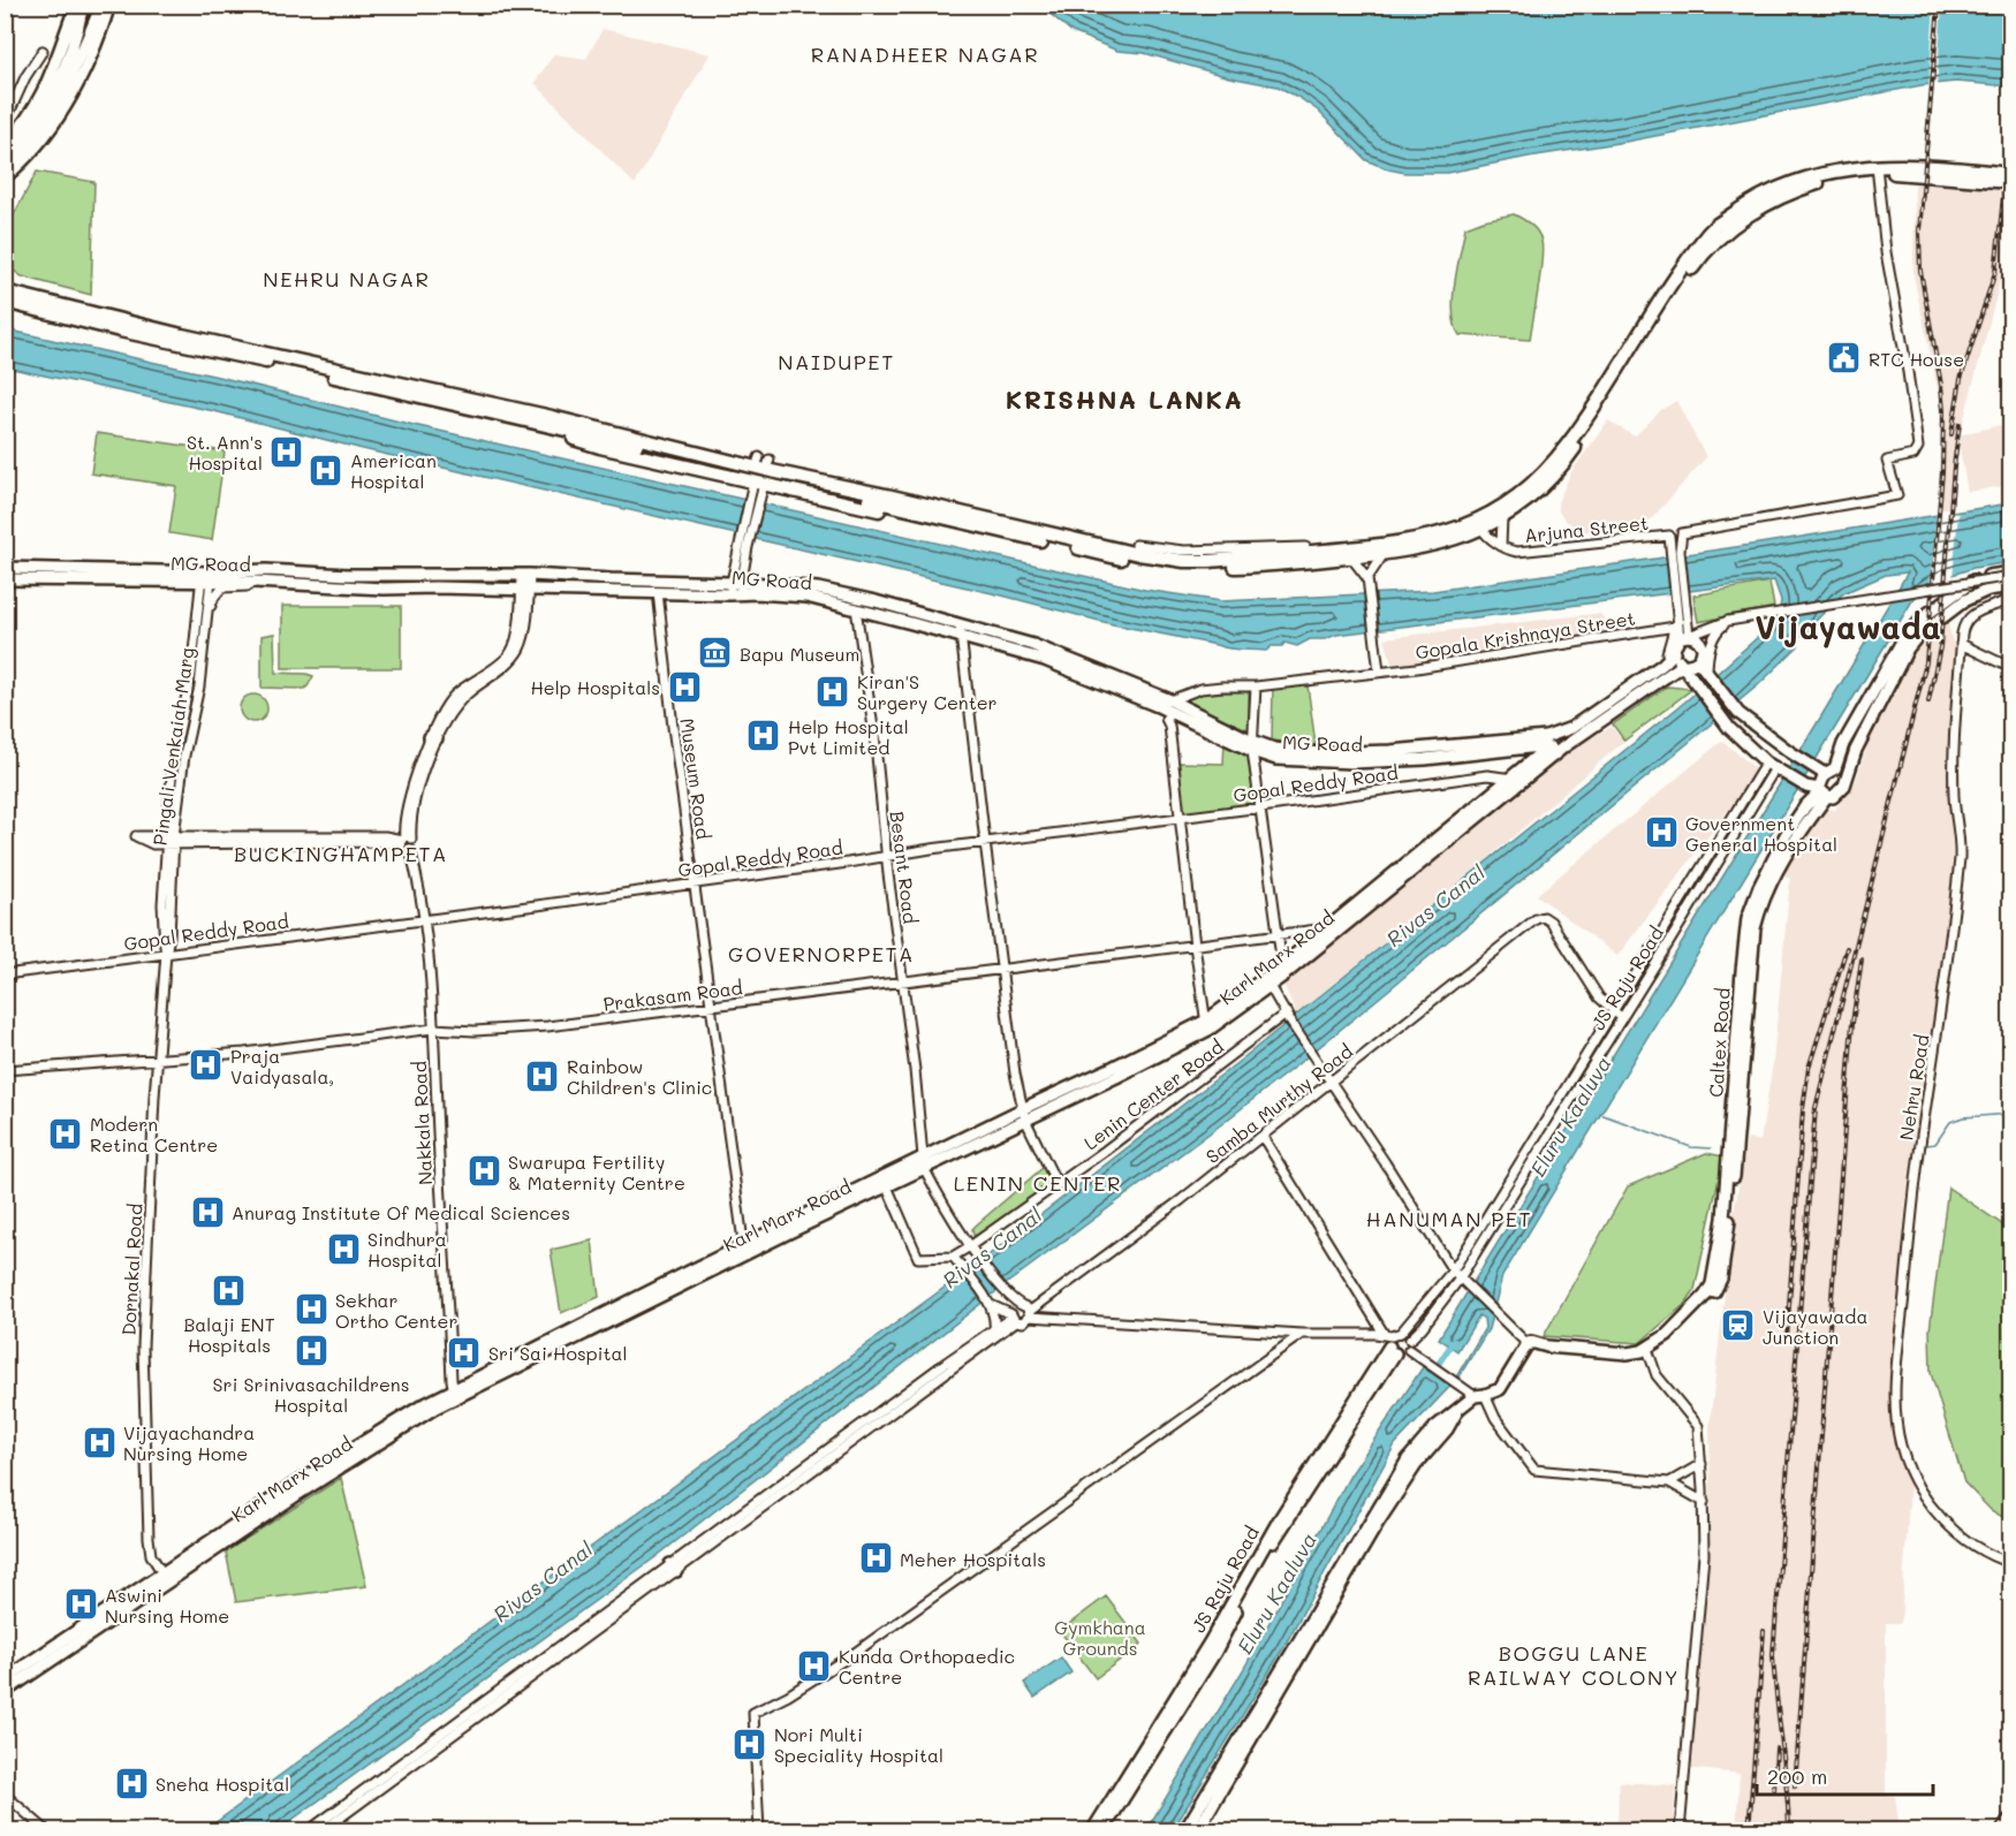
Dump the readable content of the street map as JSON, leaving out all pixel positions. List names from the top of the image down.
{
  "streets": {
    "main road": [
      "MG Road",
      "Karl Marx Road",
      "JS Raju Road",
      "Caltex Road"
    ],
    "street": [
      "Arjuna Street",
      "Gopala Krishnaya Street",
      "Pingali Venkaiah Marg",
      "Museum Road",
      "Gopal Reddy Road",
      "Besant Road",
      "Prakasam Road",
      "Nehru Road",
      "Lenin Center Road",
      "Samba Murthy Road",
      "Nakkala Road",
      "Dornakal Road"
    ]
  },
  "crossings": [
    ["MG Road", "Gopala Krishnaya Street"],
    ["MG Road", "Pingali Venkaiah Marg"],
    ["MG Road", "Museum Road"],
    ["MG Road", "Besant Road"],
    ["MG Road", "Karl Marx Road"],
    ["MG Road", "Nakkala Road"],
    ["Pingali Venkaiah Marg", "Gopal Reddy Road"],
    ["Pingali Venkaiah Marg", "Dornakal Road"],
    ["Museum Road", "Gopal Reddy Road"],
    ["Museum Road", "Karl Marx Road"],
    ["Museum Road", "Prakasam Road"],
    ["Gopal Reddy Road", "Besant Road"],
    ["Gopal Reddy Road", "Karl Marx Road"],
    ["Gopal Reddy Road", "Nakkala Road"],
    ["Gopal Reddy Road", "Dornakal Road"],
    ["Besant Road", "Karl Marx Road"],
    ["Besant Road", "Prakasam Road"],
    ["Besant Road", "Lenin Center Road"],
    ["Besant Road", "Samba Murthy Road"],
    ["Karl Marx Road", "Prakasam Road"],
    ["Karl Marx Road", "Nakkala Road"],
    ["Karl Marx Road", "Dornakal Road"],
    ["JS Raju Road", "Samba Murthy Road"],
    ["Prakasam Road", "Nakkala Road"],
    ["Prakasam Road", "Dornakal Road"]
  ],
  "districts": [
    "RANADHEER NAGAR",
    "NEHRU NAGAR",
    "NAIDUPET",
    "KRISHNA LANKA",
    "Vijayawada",
    "BUCKINGHAMPETA",
    "GOVERNORPETA",
    "LENIN CENTER",
    "HANUMAN PET",
    "BOGGU LANE RAILWAY COLONY"
  ],
  "water": ["Rivas Canal", "Eluru Kaaluva"],
  "parks": ["Gymkhana Grounds"],
  "places": {
    "public building": ["RTC House"],
    "hospital": [
      "St. Ann's Hospital",
      "American Hospital",
      "Help Hospitals",
      "Kiran'S Surgery Center",
      "Help Hospital Pvt Limited",
      "Government General Hospital",
      "Praja Vaidyasala,",
      "Rainbow Children's Clinic",
      "Modern Retina Centre",
      "Swarupa Fertility & Maternity Centre",
      "Anurag Institute Of Medical Sciences",
      "Sindhura Hospital",
      "Balaji ENT Hospitals",
      "Sekhar Ortho Center",
      "Sri Srinivasachildrens Hospital",
      "Sri Sai Hospital",
      "Vijayachandra Nursing Home",
      "Meher Hospitals",
      "Aswini Nursing Home",
      "Kunda Orthopaedic Centre",
      "Nori Multi Speciality Hospital",
      "Sneha Hospital"
    ],
    "museum": ["Bapu Museum"],
    "station": ["Vijayawada Junction"]
  },
  "scale_bar": "200 m"
}
